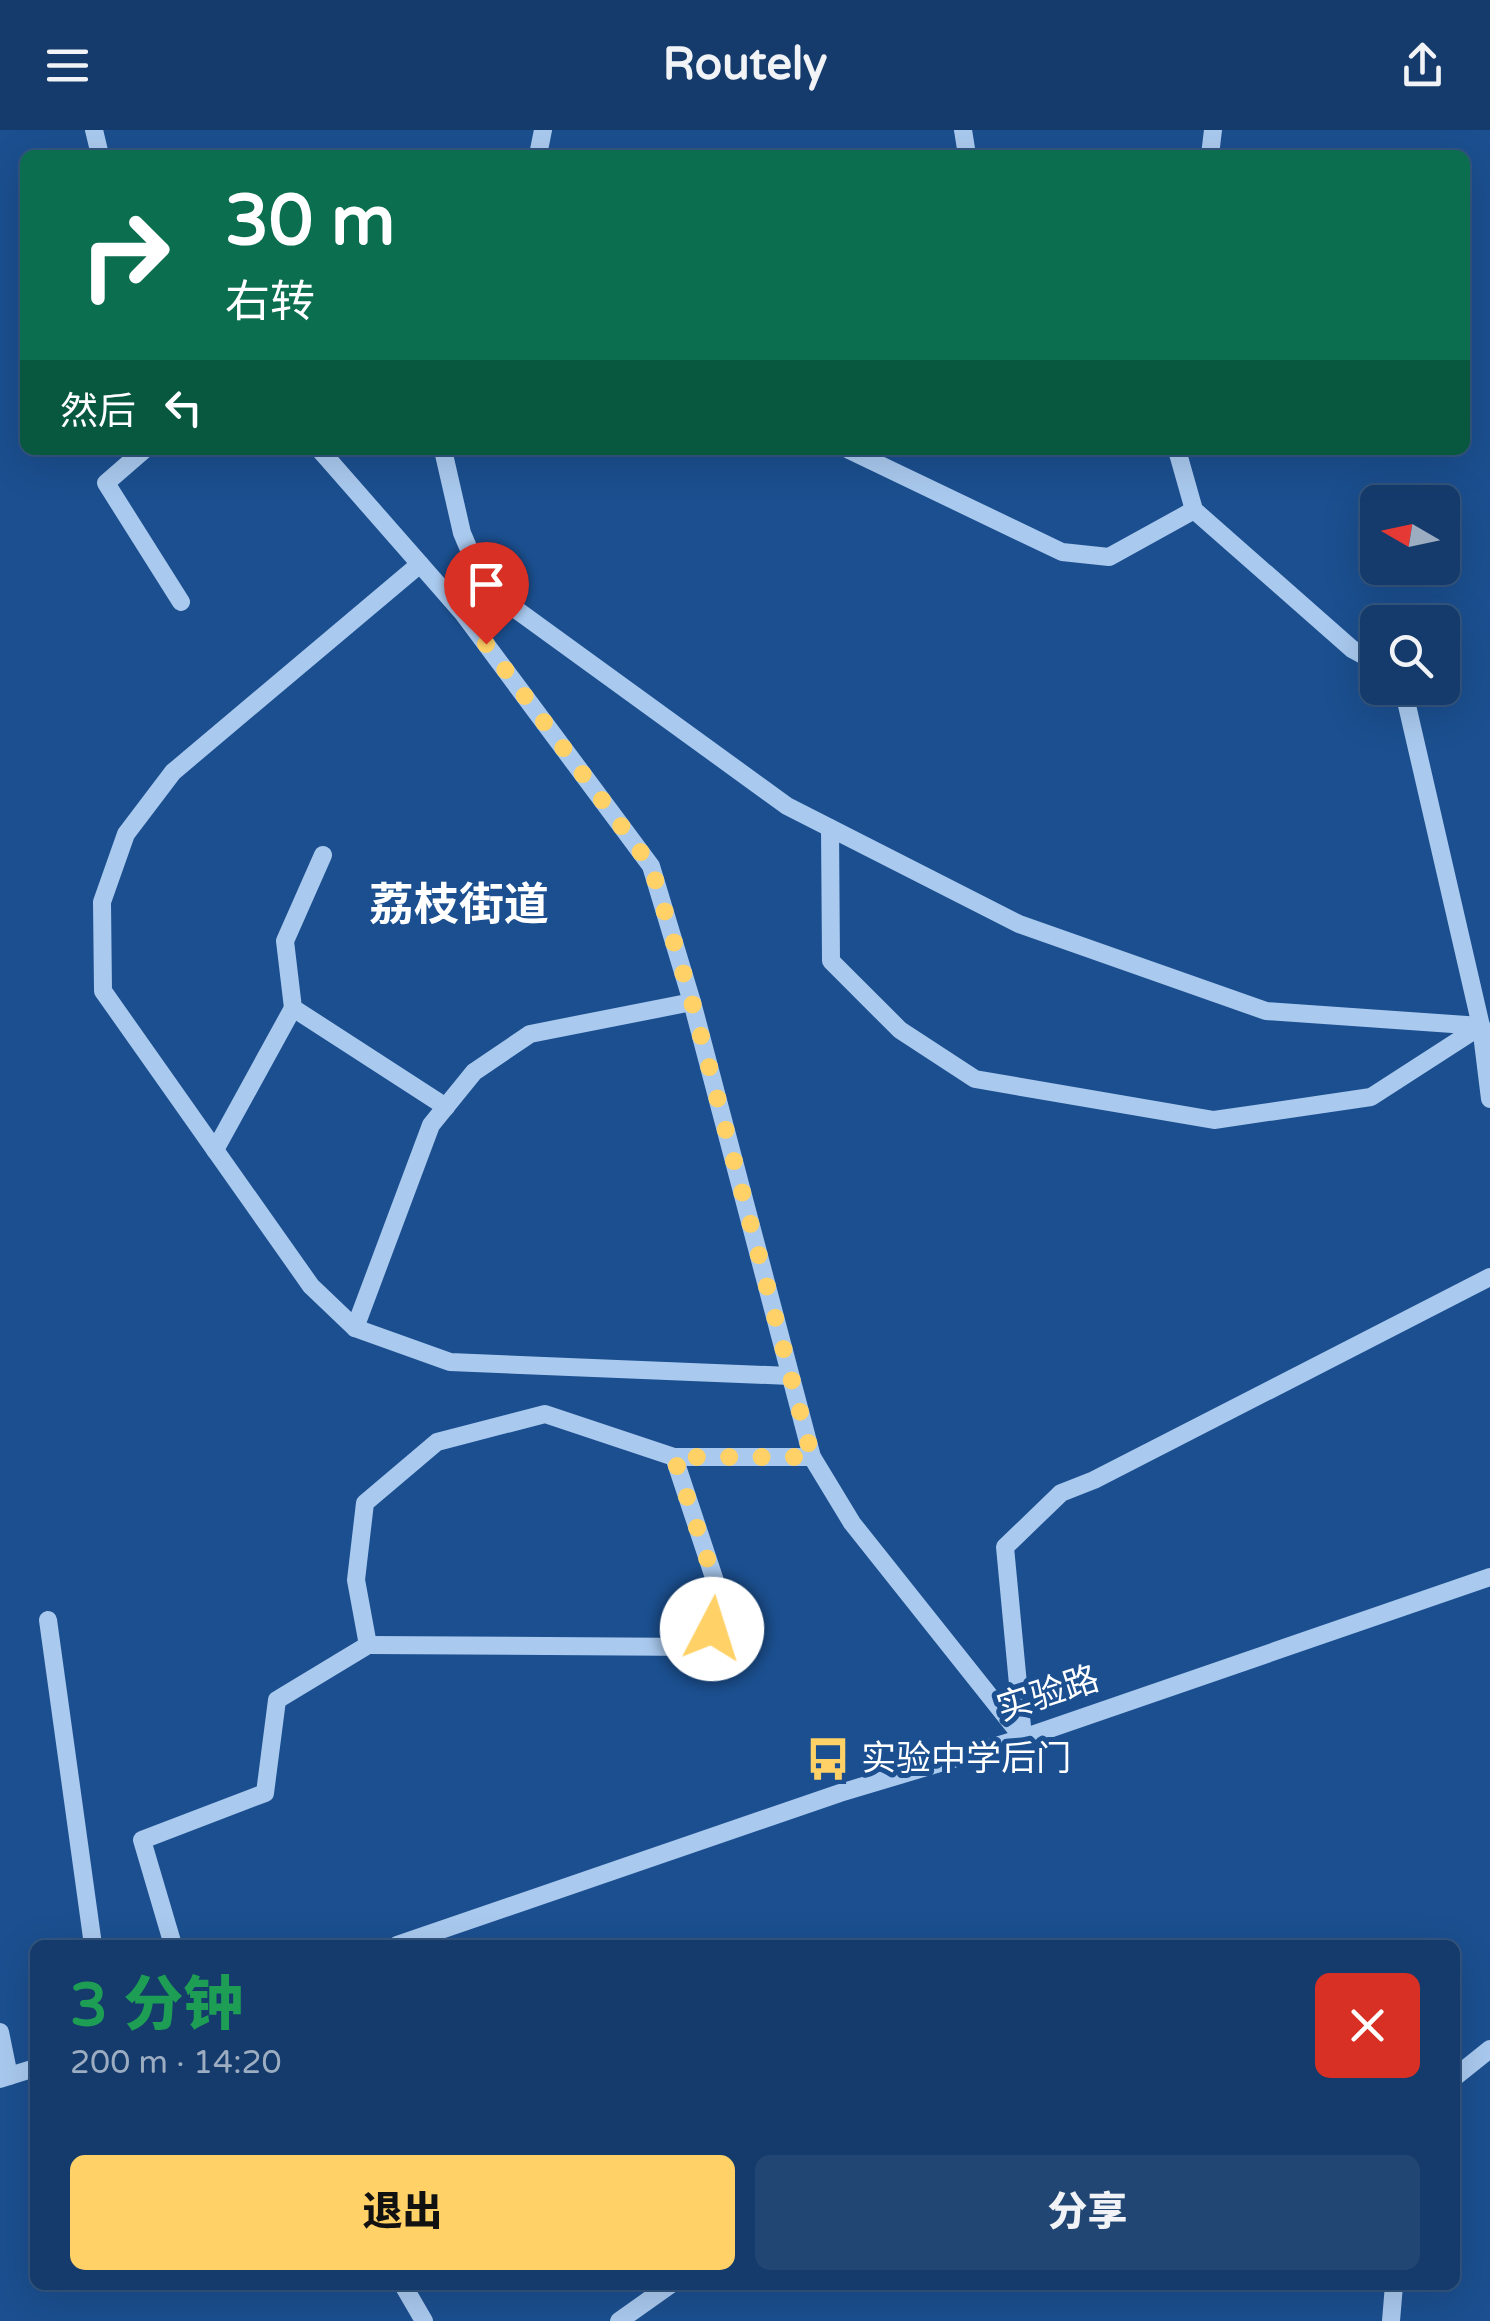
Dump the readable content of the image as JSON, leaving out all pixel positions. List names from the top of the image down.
{
  "streets": {
    "street": ["实验路"]
  },
  "districts": ["荔枝街道"],
  "places": {
    "bus stop": ["实验中学后门"]
  },
  "north": "left",
  "page": {
    "header": "Routely",
    "turn": ["30 m", "右转"],
    "then": "然后",
    "heading": ["3 分钟", "200 m · 14:20"],
    "buttons": ["退出", "分享"]
  }
}
